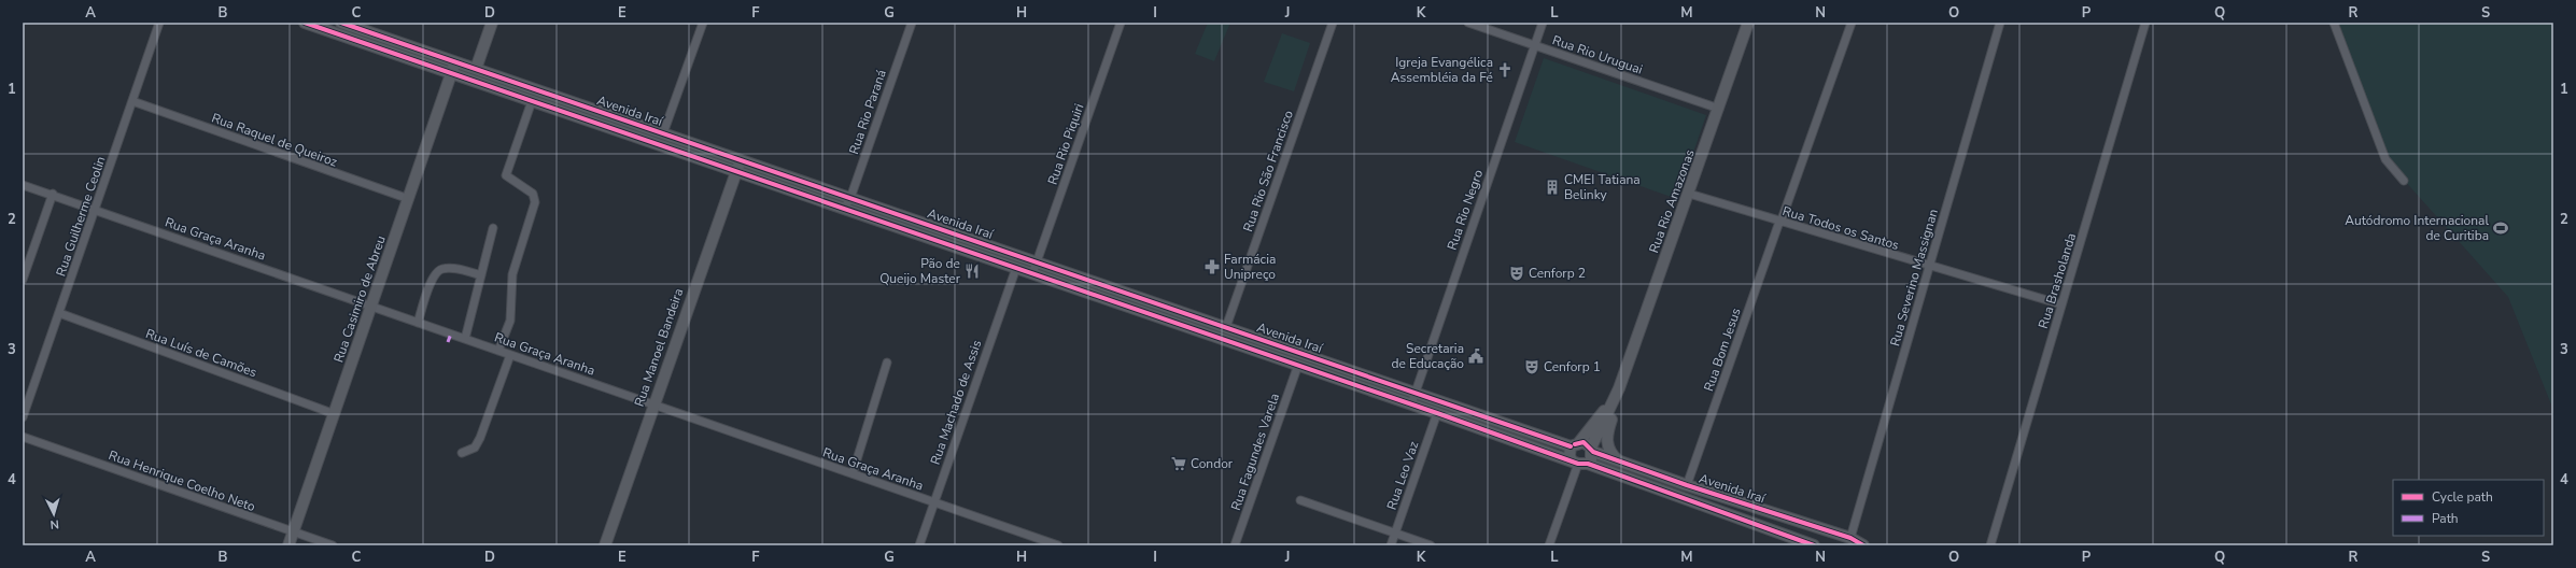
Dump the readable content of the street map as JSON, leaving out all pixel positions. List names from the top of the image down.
{
  "streets": {
    "main road": [
      "Avenida Iraí",
      "Rua Rio Amazonas",
      "Rua Casimiro de Abreu",
      "Rua Manoel Bandeira"
    ],
    "street": [
      "Rua Rio Uruguai",
      "Rua Rio Paraná",
      "Rua Raquel de Queiroz",
      "Rua Rio Piquiri",
      "Rua Rio São Francisco",
      "Rua Rio Negro",
      "Rua Guilherme Ceolin",
      "Rua Todos os Santos",
      "Rua Graça Aranha",
      "Rua Severino Massignan",
      "Rua Brasholanda",
      "Rua Bom Jesus",
      "Rua Luís de Camões",
      "Rua Machado de Assis",
      "Rua Fagundes Varela",
      "Rua Leo Vaz",
      "Rua Henrique Coelho Neto"
    ]
  },
  "crossings": [
    ["Rua Rio Uruguai", "Rua Rio Amazonas"],
    ["Rua Rio Uruguai", "Rua Rio Negro"],
    ["Avenida Iraí", "Rua Rio Paraná"],
    ["Avenida Iraí", "Rua Rio Piquiri"],
    ["Avenida Iraí", "Rua Rio São Francisco"],
    ["Avenida Iraí", "Rua Rio Amazonas"],
    ["Avenida Iraí", "Rua Rio Negro"],
    ["Avenida Iraí", "Rua Severino Massignan"],
    ["Avenida Iraí", "Rua Casimiro de Abreu"],
    ["Avenida Iraí", "Rua Manoel Bandeira"],
    ["Avenida Iraí", "Rua Bom Jesus"],
    ["Avenida Iraí", "Rua Machado de Assis"],
    ["Avenida Iraí", "Rua Fagundes Varela"],
    ["Avenida Iraí", "Rua Leo Vaz"],
    ["Rua Raquel de Queiroz", "Rua Guilherme Ceolin"],
    ["Rua Raquel de Queiroz", "Rua Casimiro de Abreu"],
    ["Rua Rio Amazonas", "Rua Todos os Santos"],
    ["Rua Guilherme Ceolin", "Rua Graça Aranha"],
    ["Rua Guilherme Ceolin", "Rua Luís de Camões"],
    ["Rua Todos os Santos", "Rua Severino Massignan"],
    ["Rua Todos os Santos", "Rua Brasholanda"],
    ["Rua Todos os Santos", "Rua Bom Jesus"],
    ["Rua Graça Aranha", "Rua Casimiro de Abreu"],
    ["Rua Graça Aranha", "Rua Manoel Bandeira"],
    ["Rua Graça Aranha", "Rua Machado de Assis"],
    ["Rua Casimiro de Abreu", "Rua Luís de Camões"],
    ["Rua Casimiro de Abreu", "Rua Henrique Coelho Neto"]
  ],
  "places": {
    "church": ["Igreja Evangélica Assembléia da Fé"],
    "building": ["CMEI Tatiana Belinky"],
    "sports": ["Autódromo Internacional de Curitiba"],
    "pharmacy": ["Farmácia Unipreço"],
    "restaurant": ["Pão de Queijo Master"],
    "theatre": ["Cenforp 2", "Cenforp 1"],
    "public building": ["Secretaria de Educação"],
    "supermarket": ["Condor"]
  },
  "legend": ["Cycle path", "Path"],
  "north": "bottom",
  "grid": {
    "columns": [
      "A",
      "B",
      "C",
      "D",
      "E",
      "F",
      "G",
      "H",
      "I",
      "J",
      "K",
      "L",
      "M",
      "N",
      "O",
      "P",
      "Q",
      "R",
      "S"
    ],
    "rows": [
      "1",
      "2",
      "3",
      "4"
    ]
  }
}
